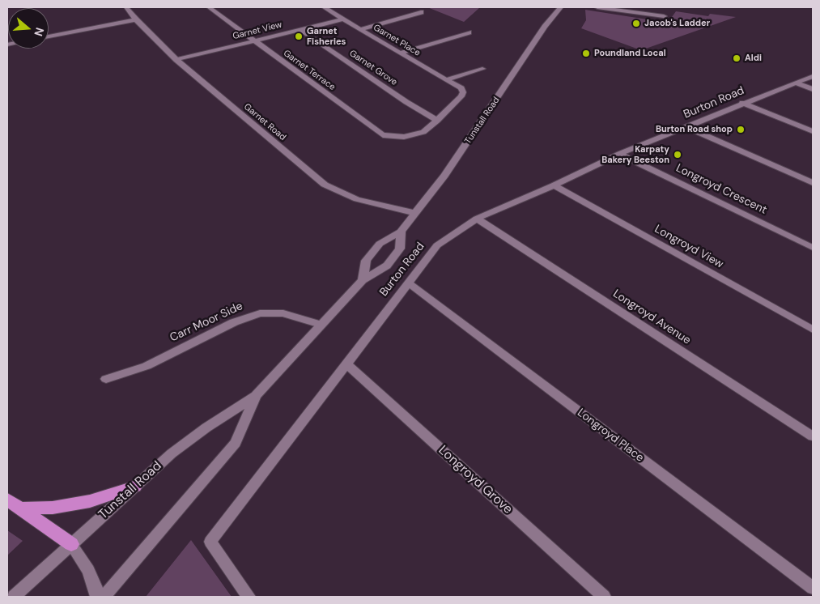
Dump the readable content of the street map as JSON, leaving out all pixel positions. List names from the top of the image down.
{
  "streets": {
    "street": [
      "Garnet View",
      "Garnet Place",
      "Garnet Grove",
      "Garnet Terrace",
      "Burton Road",
      "Tunstall Road",
      "Garnet Road",
      "Longroyd Crescent",
      "Longroyd View",
      "Longroyd Avenue",
      "Carr Moor Side",
      "Longroyd Place",
      "Longroyd Grove"
    ]
  },
  "crossings": [
    ["Garnet View", "Garnet Place"],
    ["Garnet View", "Garnet Grove"],
    ["Garnet View", "Garnet Terrace"],
    ["Garnet View", "Garnet Road"],
    ["Garnet Place", "Garnet Grove"],
    ["Garnet Place", "Garnet Terrace"],
    ["Garnet Grove", "Garnet Terrace"],
    ["Burton Road", "Longroyd Crescent"],
    ["Burton Road", "Longroyd View"],
    ["Burton Road", "Longroyd Avenue"],
    ["Burton Road", "Longroyd Place"],
    ["Burton Road", "Longroyd Grove"],
    ["Tunstall Road", "Garnet Road"],
    ["Tunstall Road", "Carr Moor Side"]
  ],
  "places": [
    "Jacob's Ladder",
    "Garnet Fisheries",
    "Poundland Local",
    "Aldi",
    "Burton Road shop",
    "Karpaty Bakery Beeston"
  ],
  "north": "right"
}
